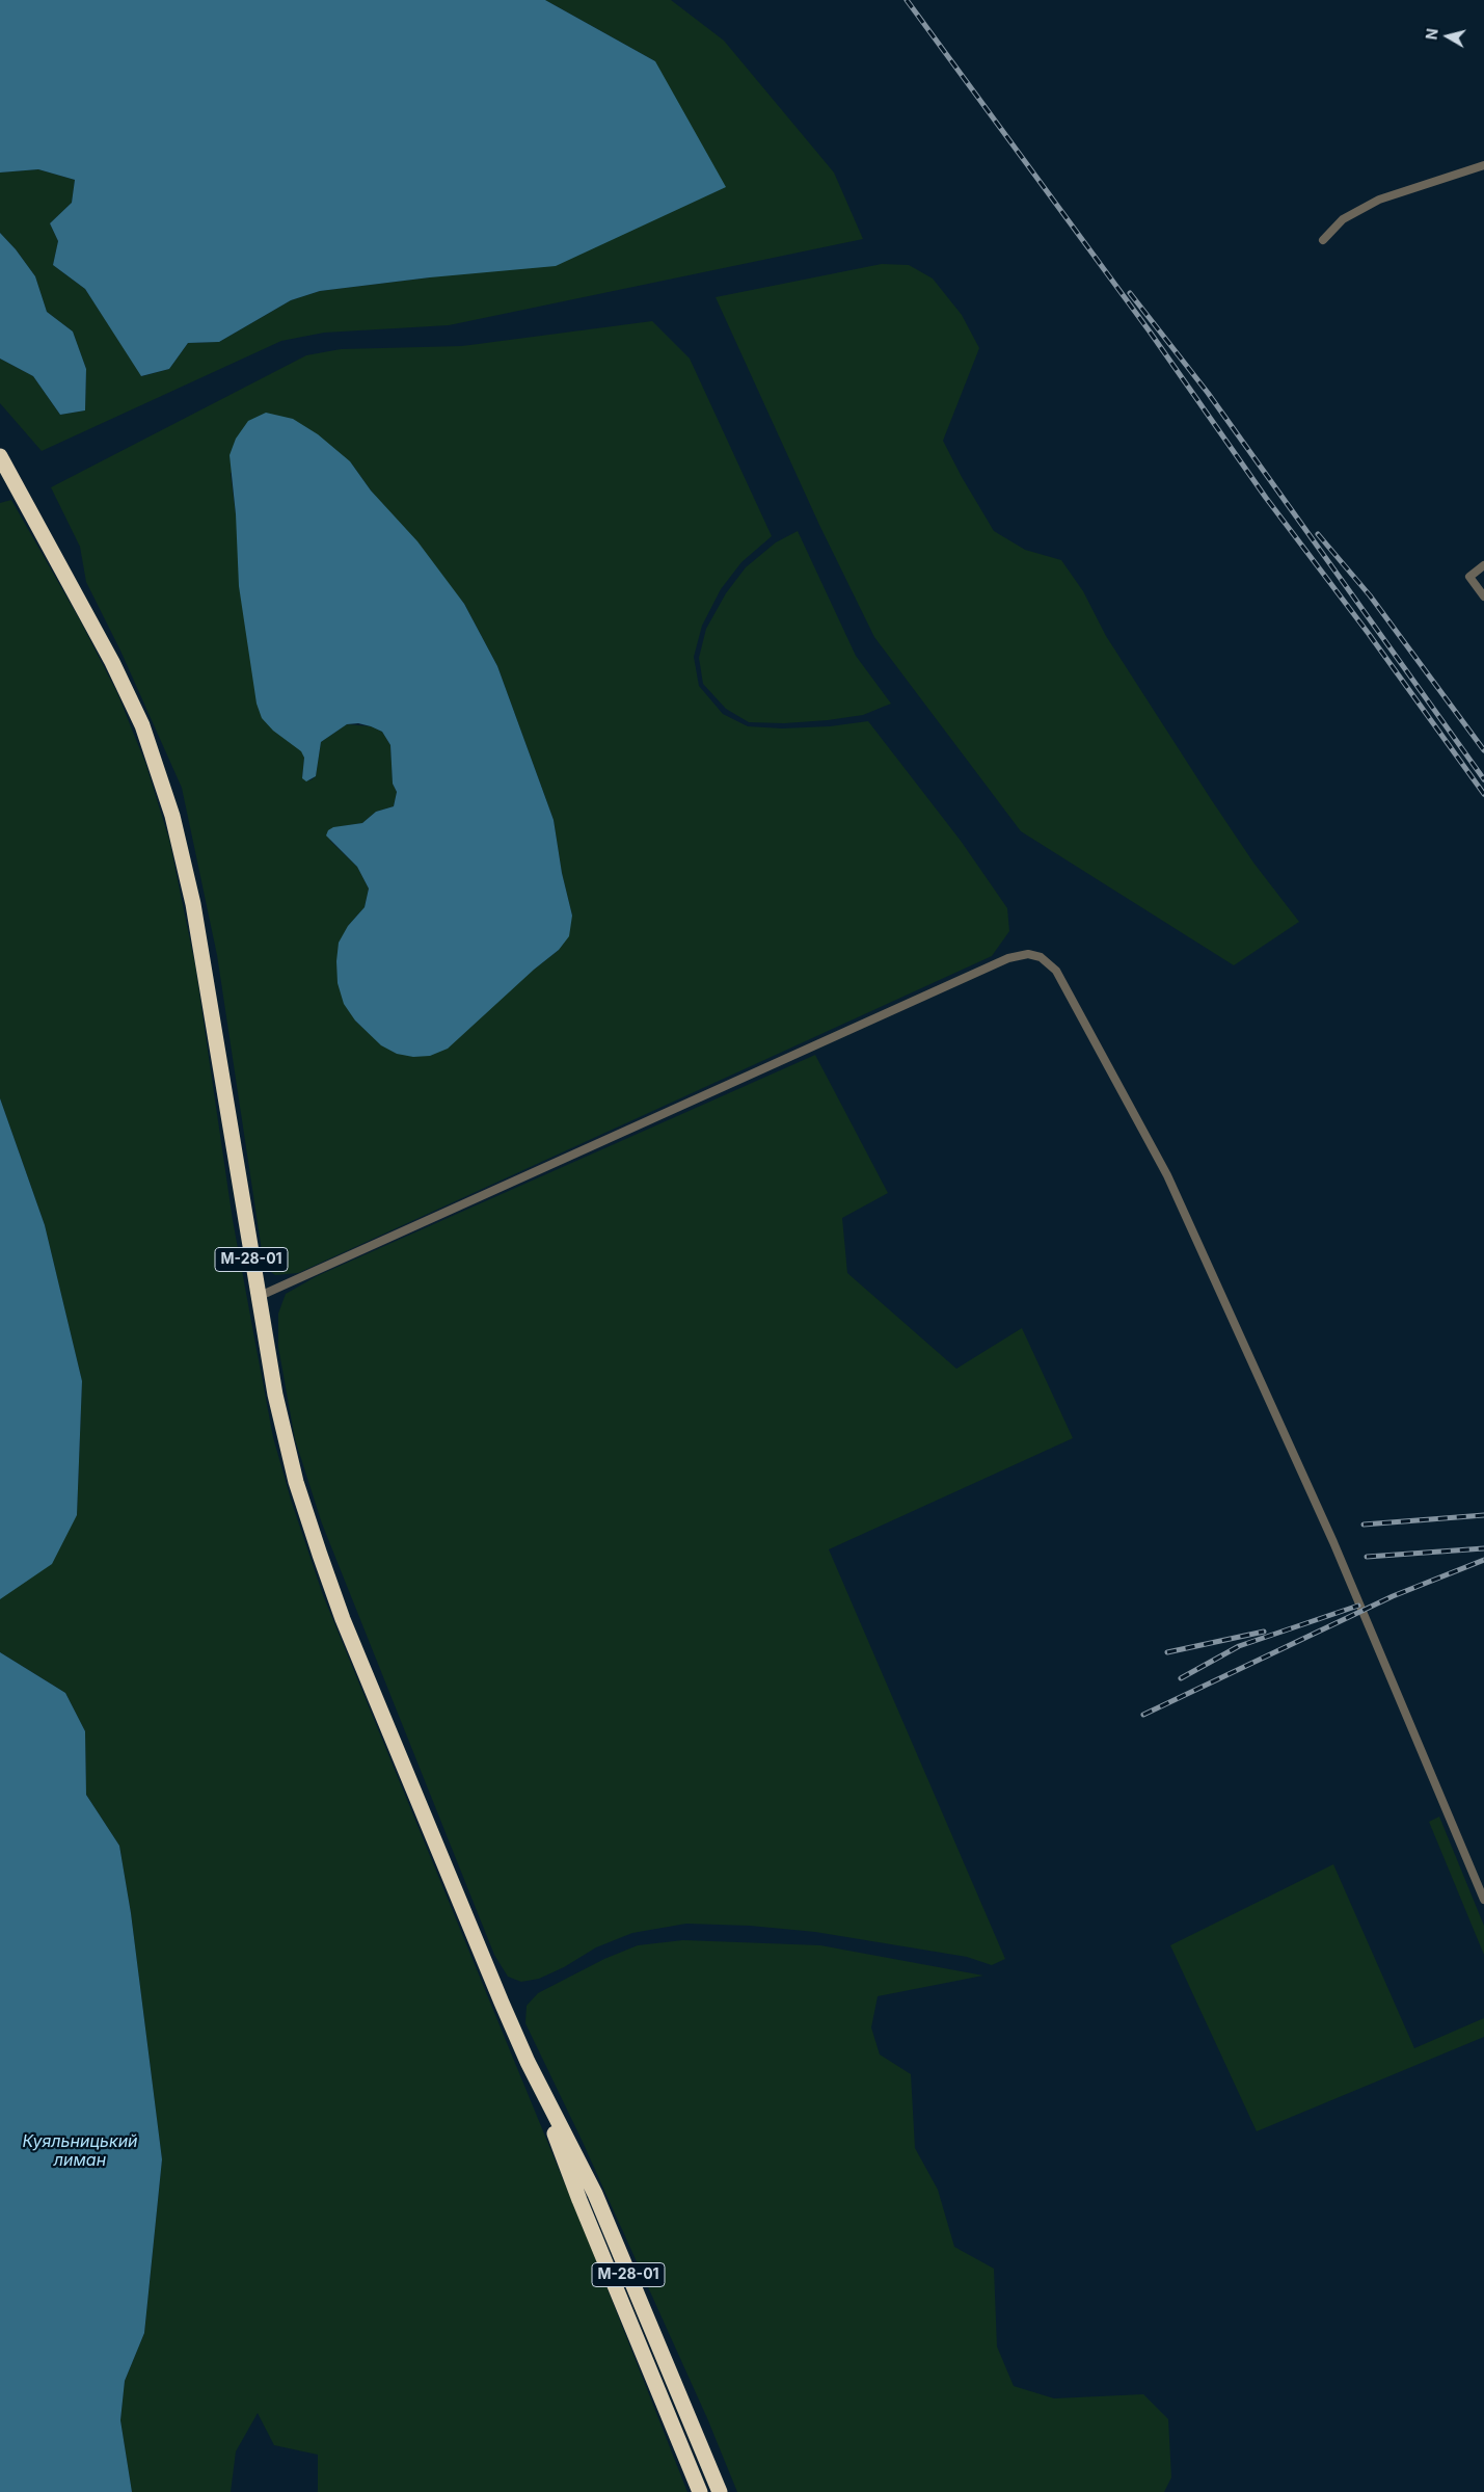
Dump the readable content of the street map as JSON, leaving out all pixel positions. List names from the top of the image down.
{
  "streets": {
    "highway": ["М-28-01"]
  },
  "water": ["Куяльницький лиман"],
  "north": "left"
}
